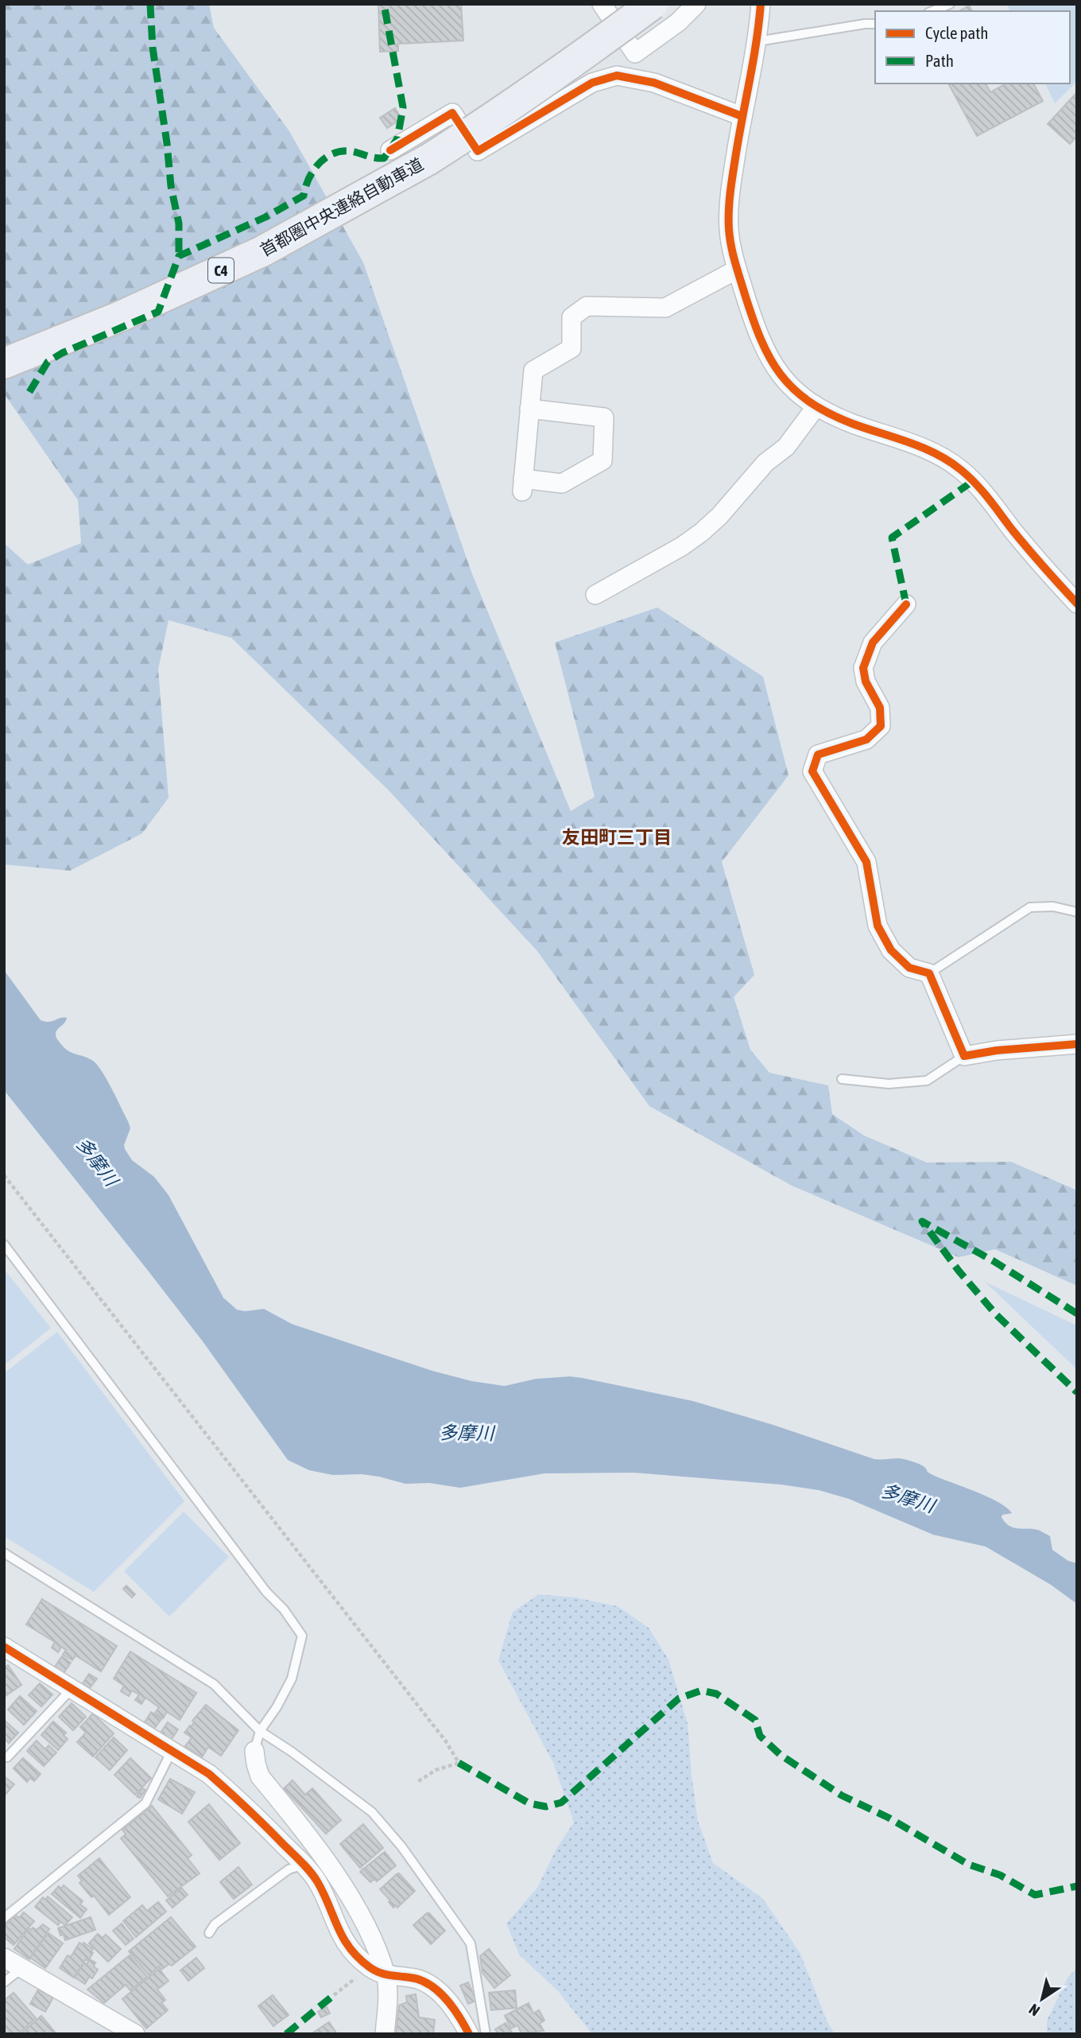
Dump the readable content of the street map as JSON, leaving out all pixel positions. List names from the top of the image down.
{
  "streets": {
    "highway": ["首都圏中央連絡自動車道", "C4"]
  },
  "districts": ["友田町三丁目"],
  "water": ["多摩川"],
  "legend": ["Cycle path", "Path"],
  "north": "bottom left"
}
